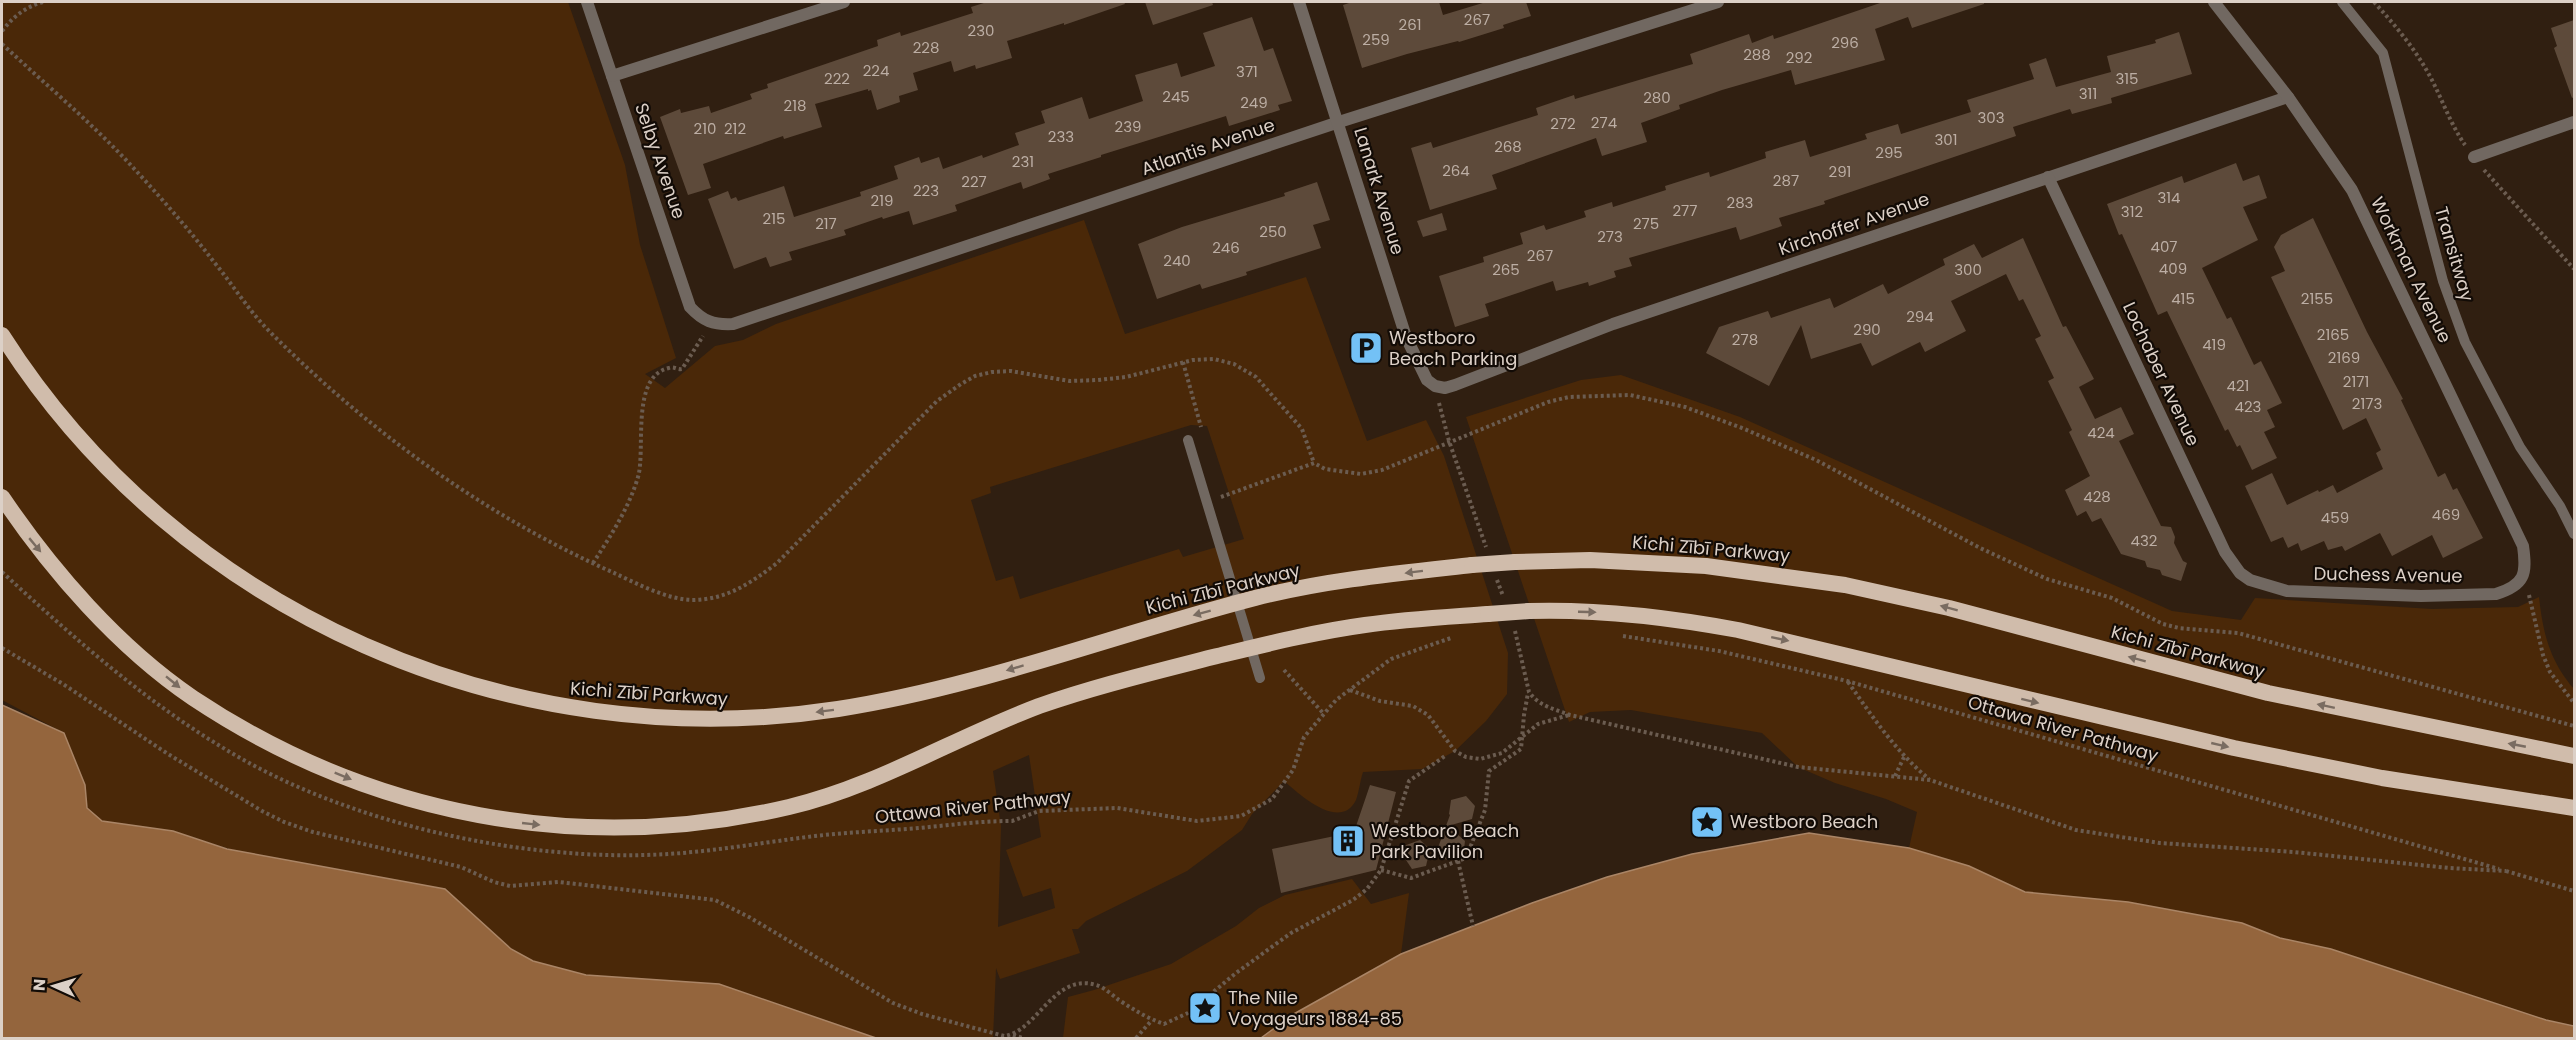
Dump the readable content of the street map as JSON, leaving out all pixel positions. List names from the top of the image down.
{
  "streets": {
    "highway": ["Kichi Zībī Parkway"],
    "street": [
      "Atlantis Avenue",
      "Selby Avenue",
      "Lanark Avenue",
      "Kirchoffer Avenue",
      "Workman Avenue",
      "Lochaber Avenue",
      "Duchess Avenue"
    ],
    "lane": ["Transitway"],
    "path": ["Ottawa River Pathway"]
  },
  "crossings": [
    ["Atlantis Avenue", "Selby Avenue"],
    ["Atlantis Avenue", "Lanark Avenue"],
    ["Lanark Avenue", "Kirchoffer Avenue"],
    ["Kirchoffer Avenue", "Workman Avenue"],
    ["Kirchoffer Avenue", "Lochaber Avenue"],
    ["Workman Avenue", "Duchess Avenue"],
    ["Lochaber Avenue", "Duchess Avenue"]
  ],
  "places": {
    "parking": ["Westboro Beach Parking"],
    "place": ["Westboro Beach", "The Nile Voyageurs 1884-85"],
    "building": ["Westboro Beach Park Pavilion"]
  },
  "house_numbers": [
    "267",
    "261",
    "230",
    "259",
    "296",
    "228",
    "288",
    "292",
    "224",
    "371",
    "222",
    "315",
    "311",
    "245",
    "280",
    "249",
    "218",
    "303",
    "274",
    "272",
    "239",
    "210",
    "212",
    "233",
    "301",
    "268",
    "295",
    "231",
    "264",
    "291",
    "287",
    "227",
    "223",
    "314",
    "219",
    "283",
    "277",
    "312",
    "215",
    "217",
    "275",
    "250",
    "273",
    "407",
    "246",
    "267",
    "240",
    "409",
    "265",
    "300",
    "415",
    "2155",
    "294",
    "290",
    "2165",
    "278",
    "419",
    "2169",
    "2171",
    "421",
    "2173",
    "423",
    "424",
    "428",
    "469",
    "459",
    "432"
  ],
  "north": "left"
}
